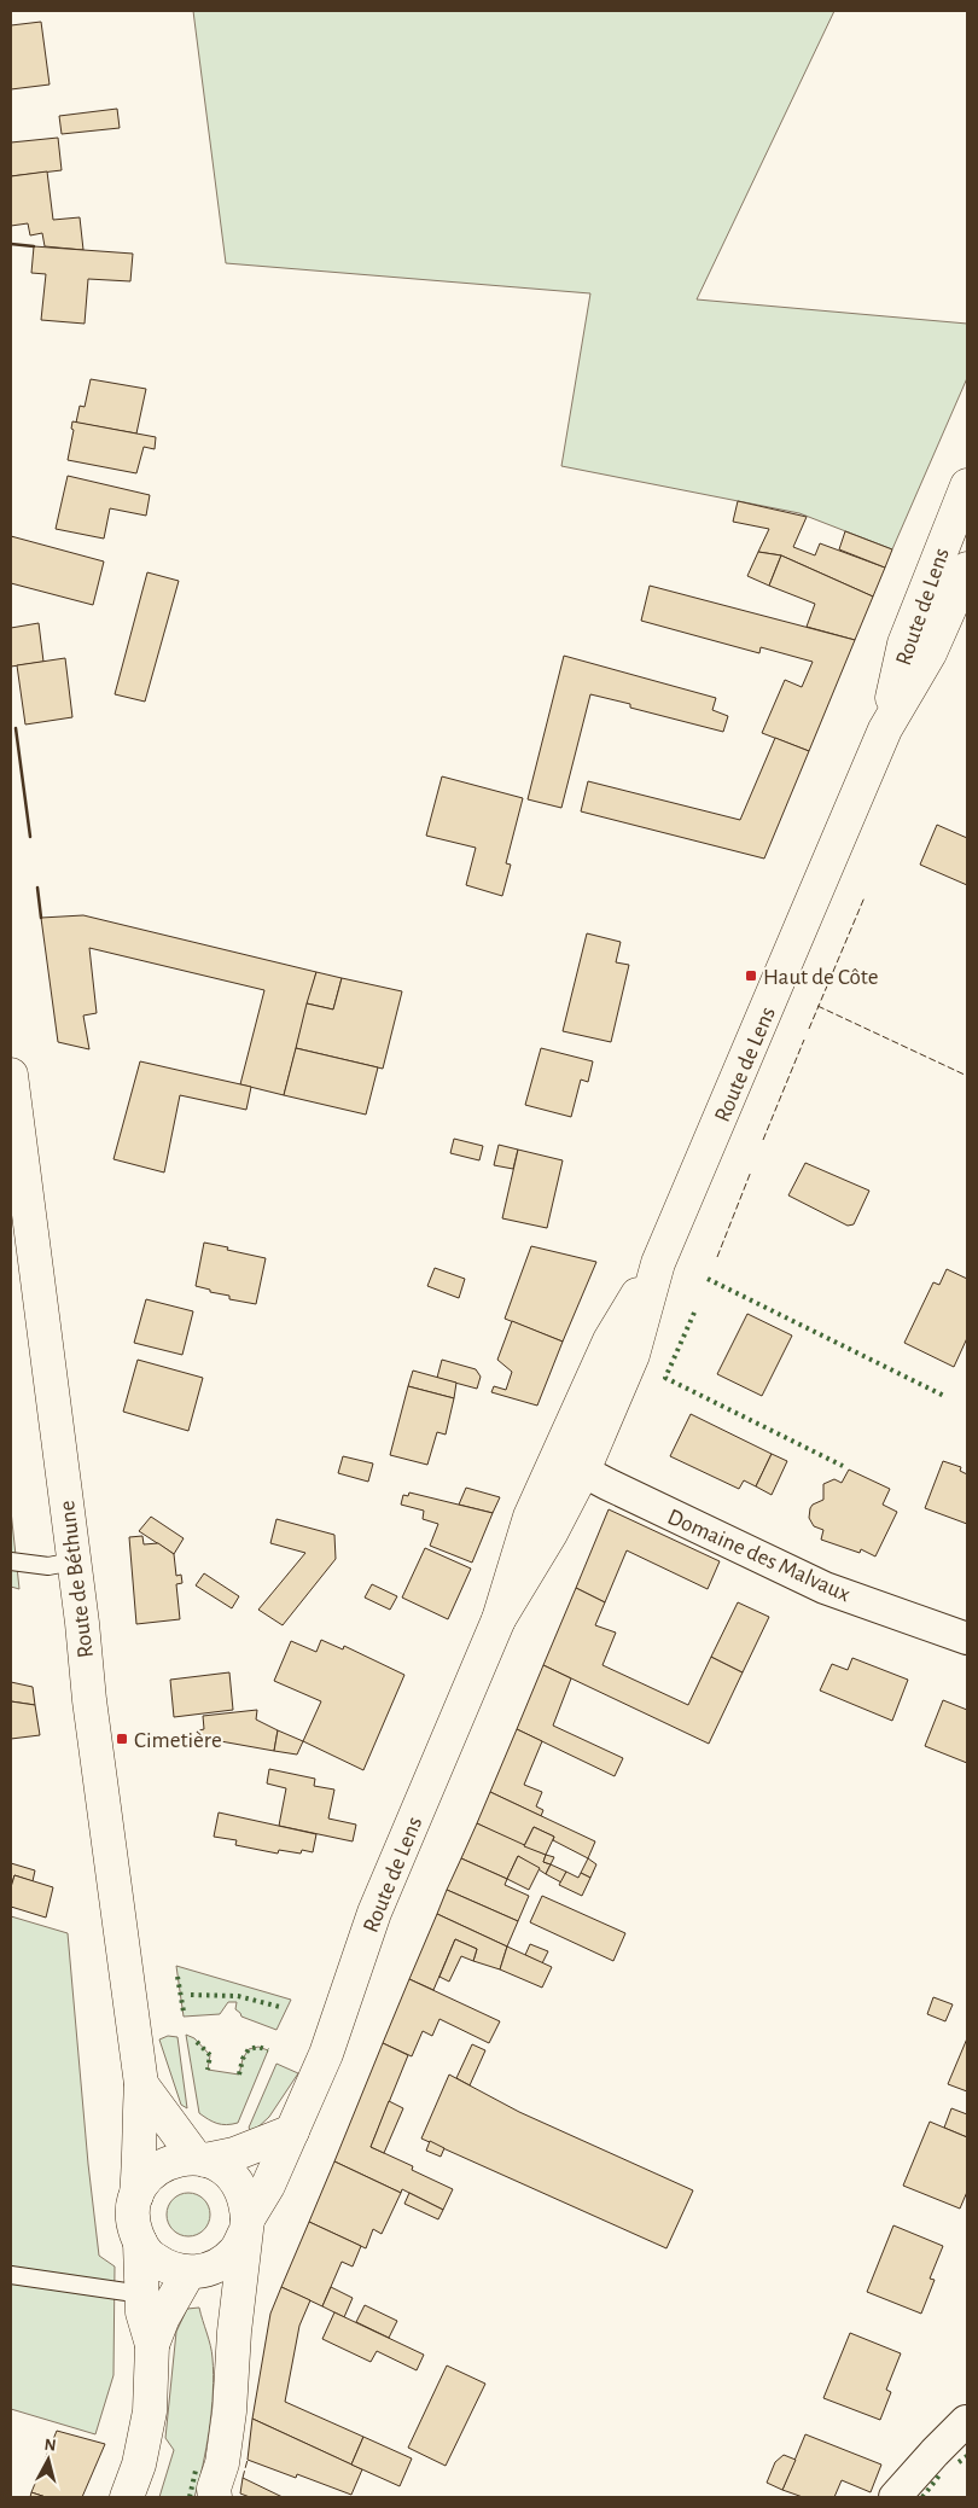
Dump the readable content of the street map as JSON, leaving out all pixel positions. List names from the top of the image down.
{
  "streets": {
    "main road": ["Route de Lens", "Route de Béthune"],
    "street": ["Domaine des Malvaux"]
  },
  "crossings": [
    ["Route de Lens", "Domaine des Malvaux"],
    ["Route de Lens", "Route de Béthune"]
  ],
  "places": {
    "transit": ["Haut de Côte", "Cimetière"]
  },
  "north": "top"
}
